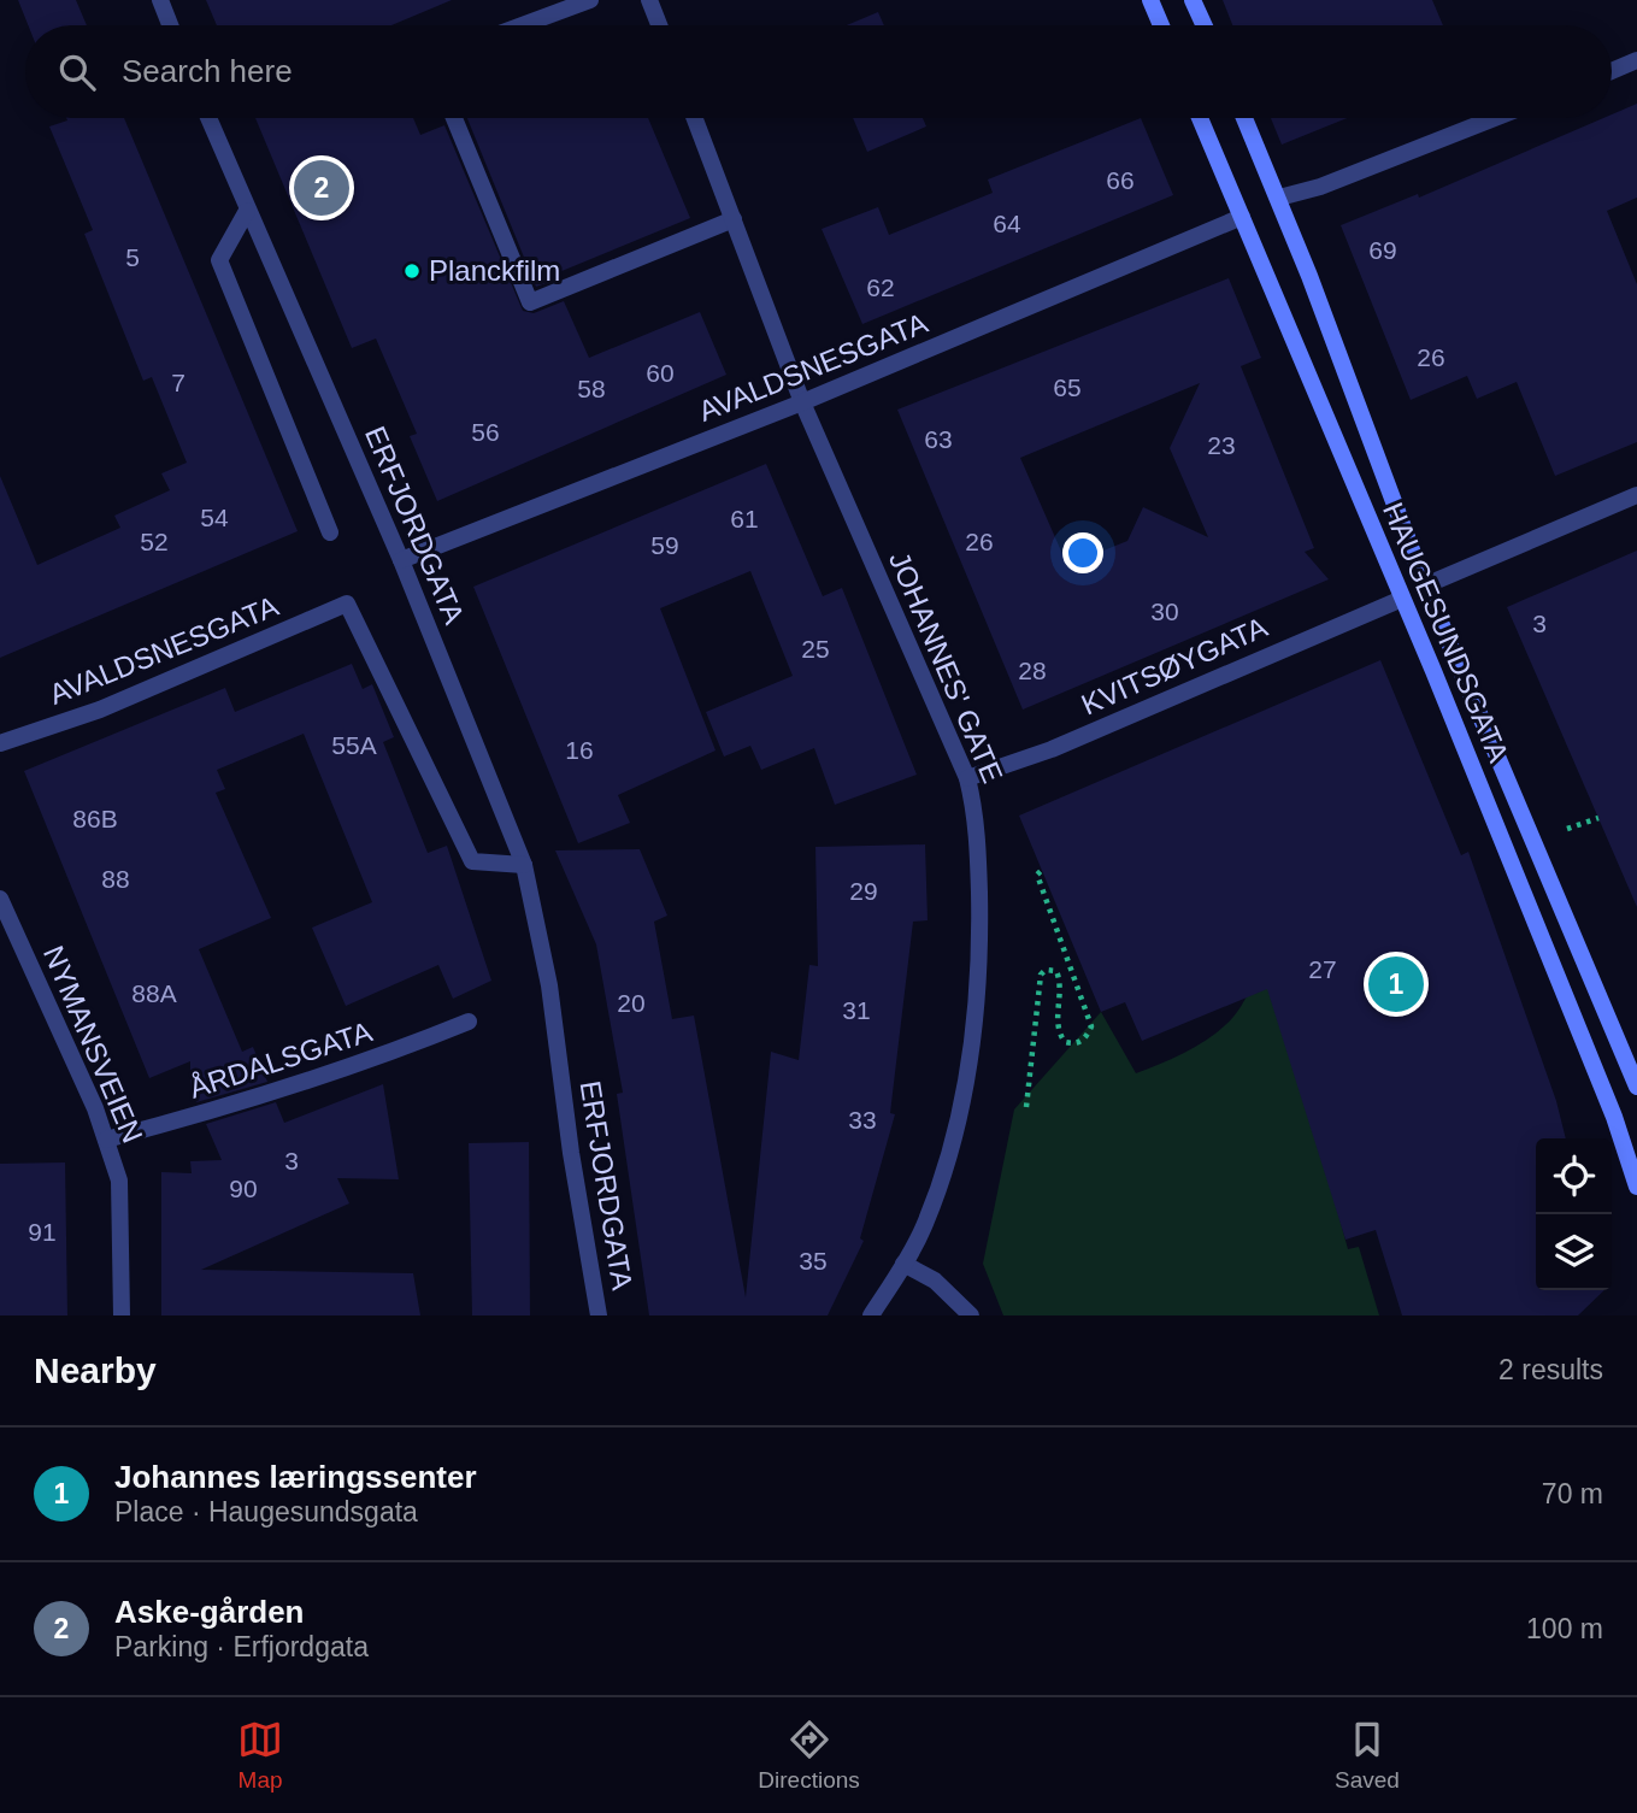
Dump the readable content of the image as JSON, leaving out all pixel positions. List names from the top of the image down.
{
  "streets": {
    "main road": ["HAUGESUNDSGATA"],
    "street": [
      "AVALDSNESGATA",
      "ERFJORDGATA",
      "KVITSØYGATA",
      "JOHANNES' GATE",
      "NYMANSVEIEN",
      "ÅRDALSGATA"
    ]
  },
  "crossings": [
    ["AVALDSNESGATA", "ERFJORDGATA"],
    ["AVALDSNESGATA", "HAUGESUNDSGATA"],
    ["AVALDSNESGATA", "JOHANNES' GATE"],
    ["HAUGESUNDSGATA", "KVITSØYGATA"],
    ["KVITSØYGATA", "JOHANNES' GATE"],
    ["NYMANSVEIEN", "ÅRDALSGATA"]
  ],
  "places": ["Planckfilm"],
  "house_numbers": [
    "66",
    "64",
    "69",
    "5",
    "62",
    "26",
    "60",
    "7",
    "65",
    "58",
    "56",
    "63",
    "23",
    "54",
    "61",
    "52",
    "26",
    "59",
    "30",
    "3",
    "25",
    "28",
    "55A",
    "16",
    "86B",
    "88",
    "29",
    "27",
    "88A",
    "20",
    "31",
    "33",
    "3",
    "90",
    "91",
    "35"
  ],
  "page": {
    "search": "Search here",
    "pins": ["2", "1"],
    "heading": ["Nearby", "2 results"],
    "list": [
      {
        "mark": "1",
        "name": "Johannes læringssenter",
        "note": "Place · Haugesundsgata",
        "value": "70 m"
      },
      {
        "mark": "2",
        "name": "Aske-gården",
        "note": "Parking · Erfjordgata",
        "value": "100 m"
      }
    ],
    "nav": ["Map", "Directions", "Saved"]
  }
}
